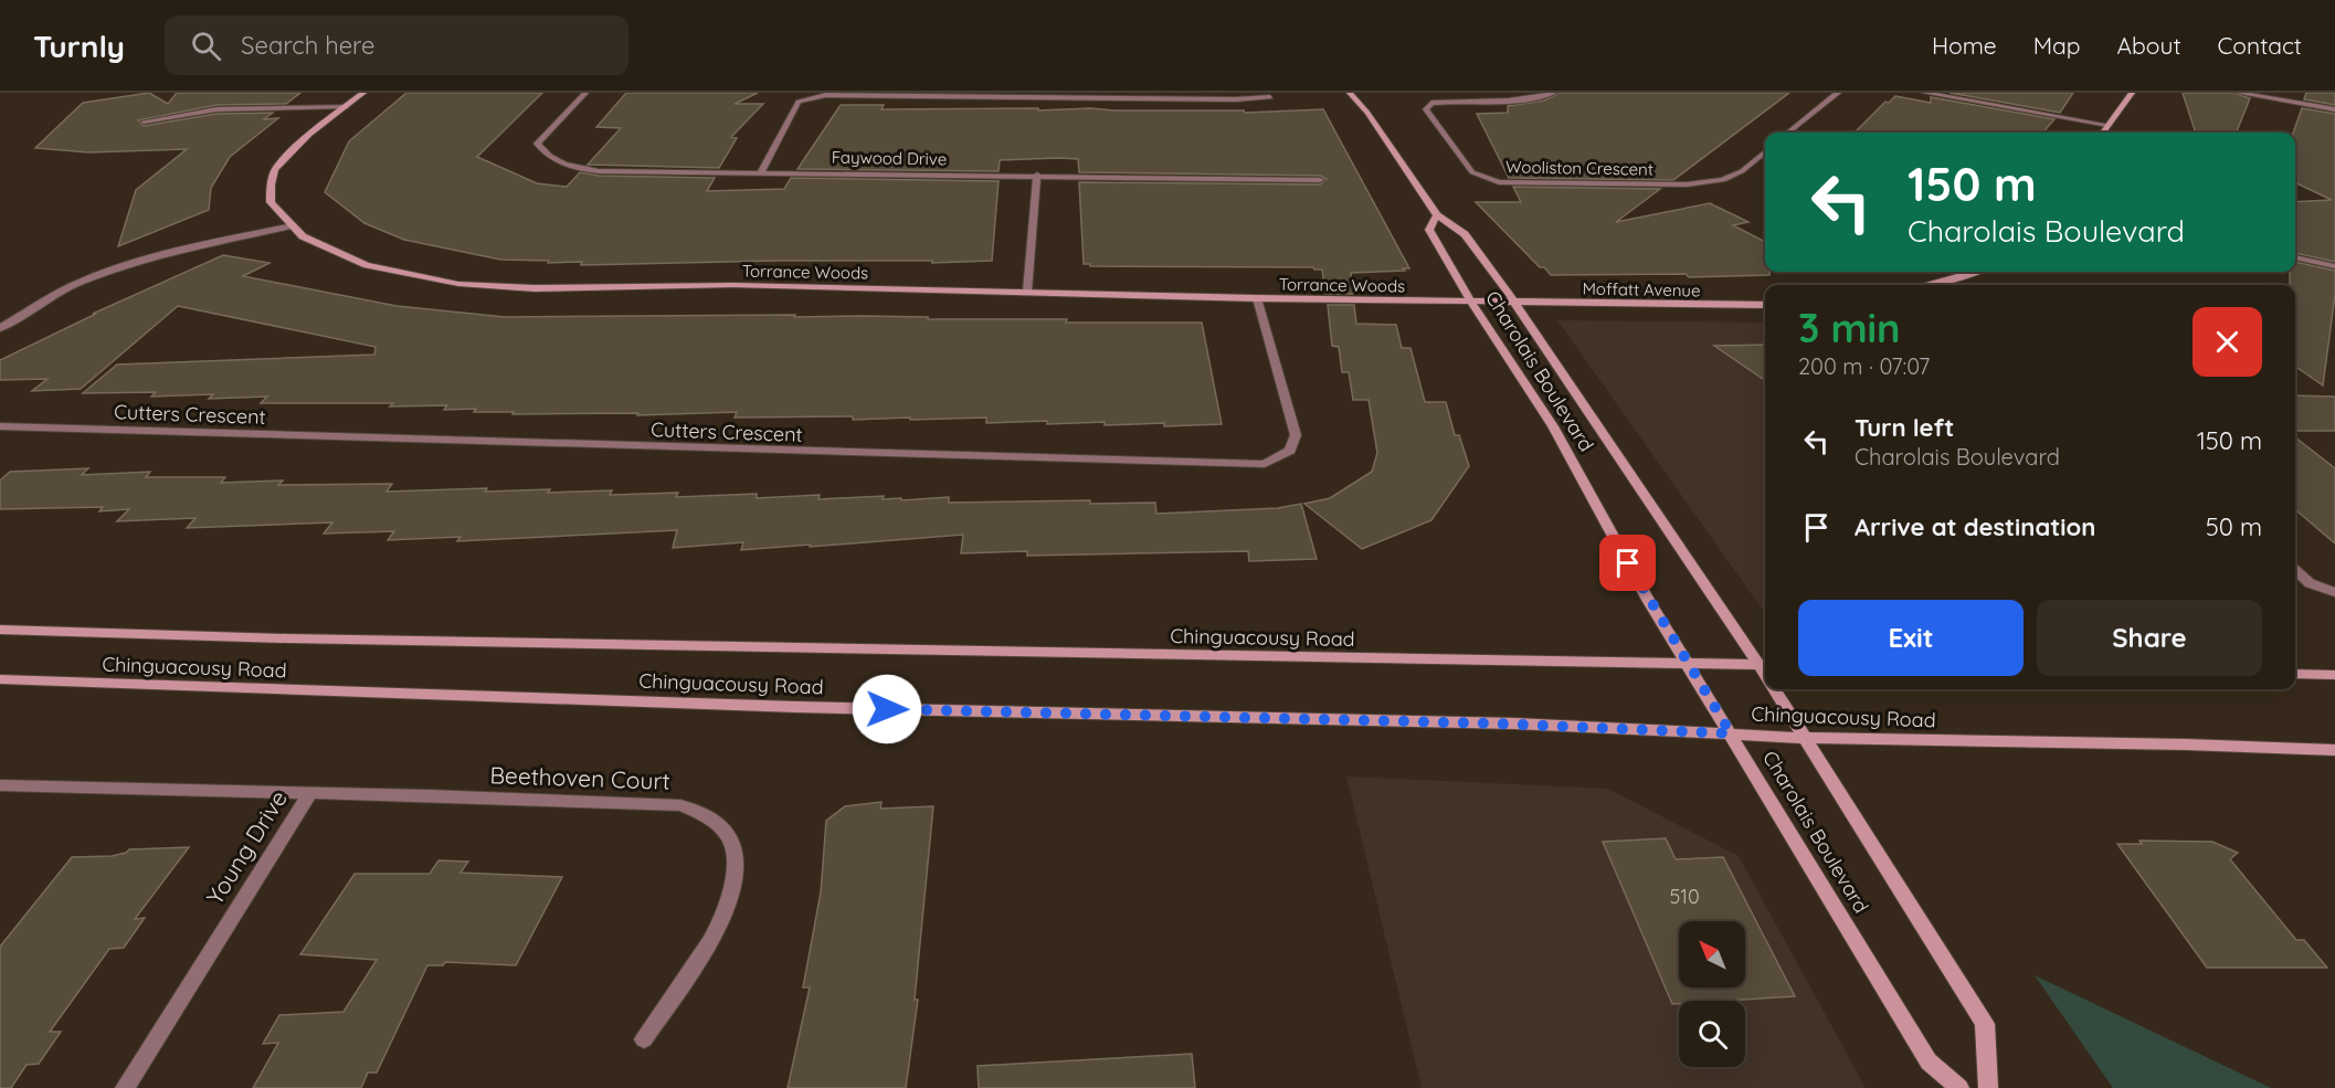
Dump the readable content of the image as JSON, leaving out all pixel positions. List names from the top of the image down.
{
  "streets": {
    "street": [
      "Faywood Drive",
      "Wooliston Crescent",
      "Torrance Woods",
      "Moffatt Avenue",
      "Charolais Boulevard",
      "Cutters Crescent",
      "Chinguacousy Road",
      "Beethoven Court",
      "Young Drive"
    ]
  },
  "crossings": [
    ["Torrance Woods", "Moffatt Avenue"],
    ["Torrance Woods", "Charolais Boulevard"],
    ["Torrance Woods", "Cutters Crescent"],
    ["Moffatt Avenue", "Charolais Boulevard"],
    ["Charolais Boulevard", "Chinguacousy Road"],
    ["Beethoven Court", "Young Drive"]
  ],
  "house_numbers": ["510"],
  "north": "top left",
  "page": {
    "header": "Turnly",
    "search": "Search here",
    "nav": [
      "Home",
      "Map",
      "About",
      "Contact"
    ],
    "turn": ["150 m", "Charolais Boulevard"],
    "heading": ["3 min", "200 m · 07:07"],
    "list": [
      {
        "name": "Turn left",
        "note": "Charolais Boulevard",
        "value": "150 m"
      },
      {
        "name": "Arrive at destination",
        "value": "50 m"
      }
    ],
    "buttons": ["Exit", "Share"]
  }
}
